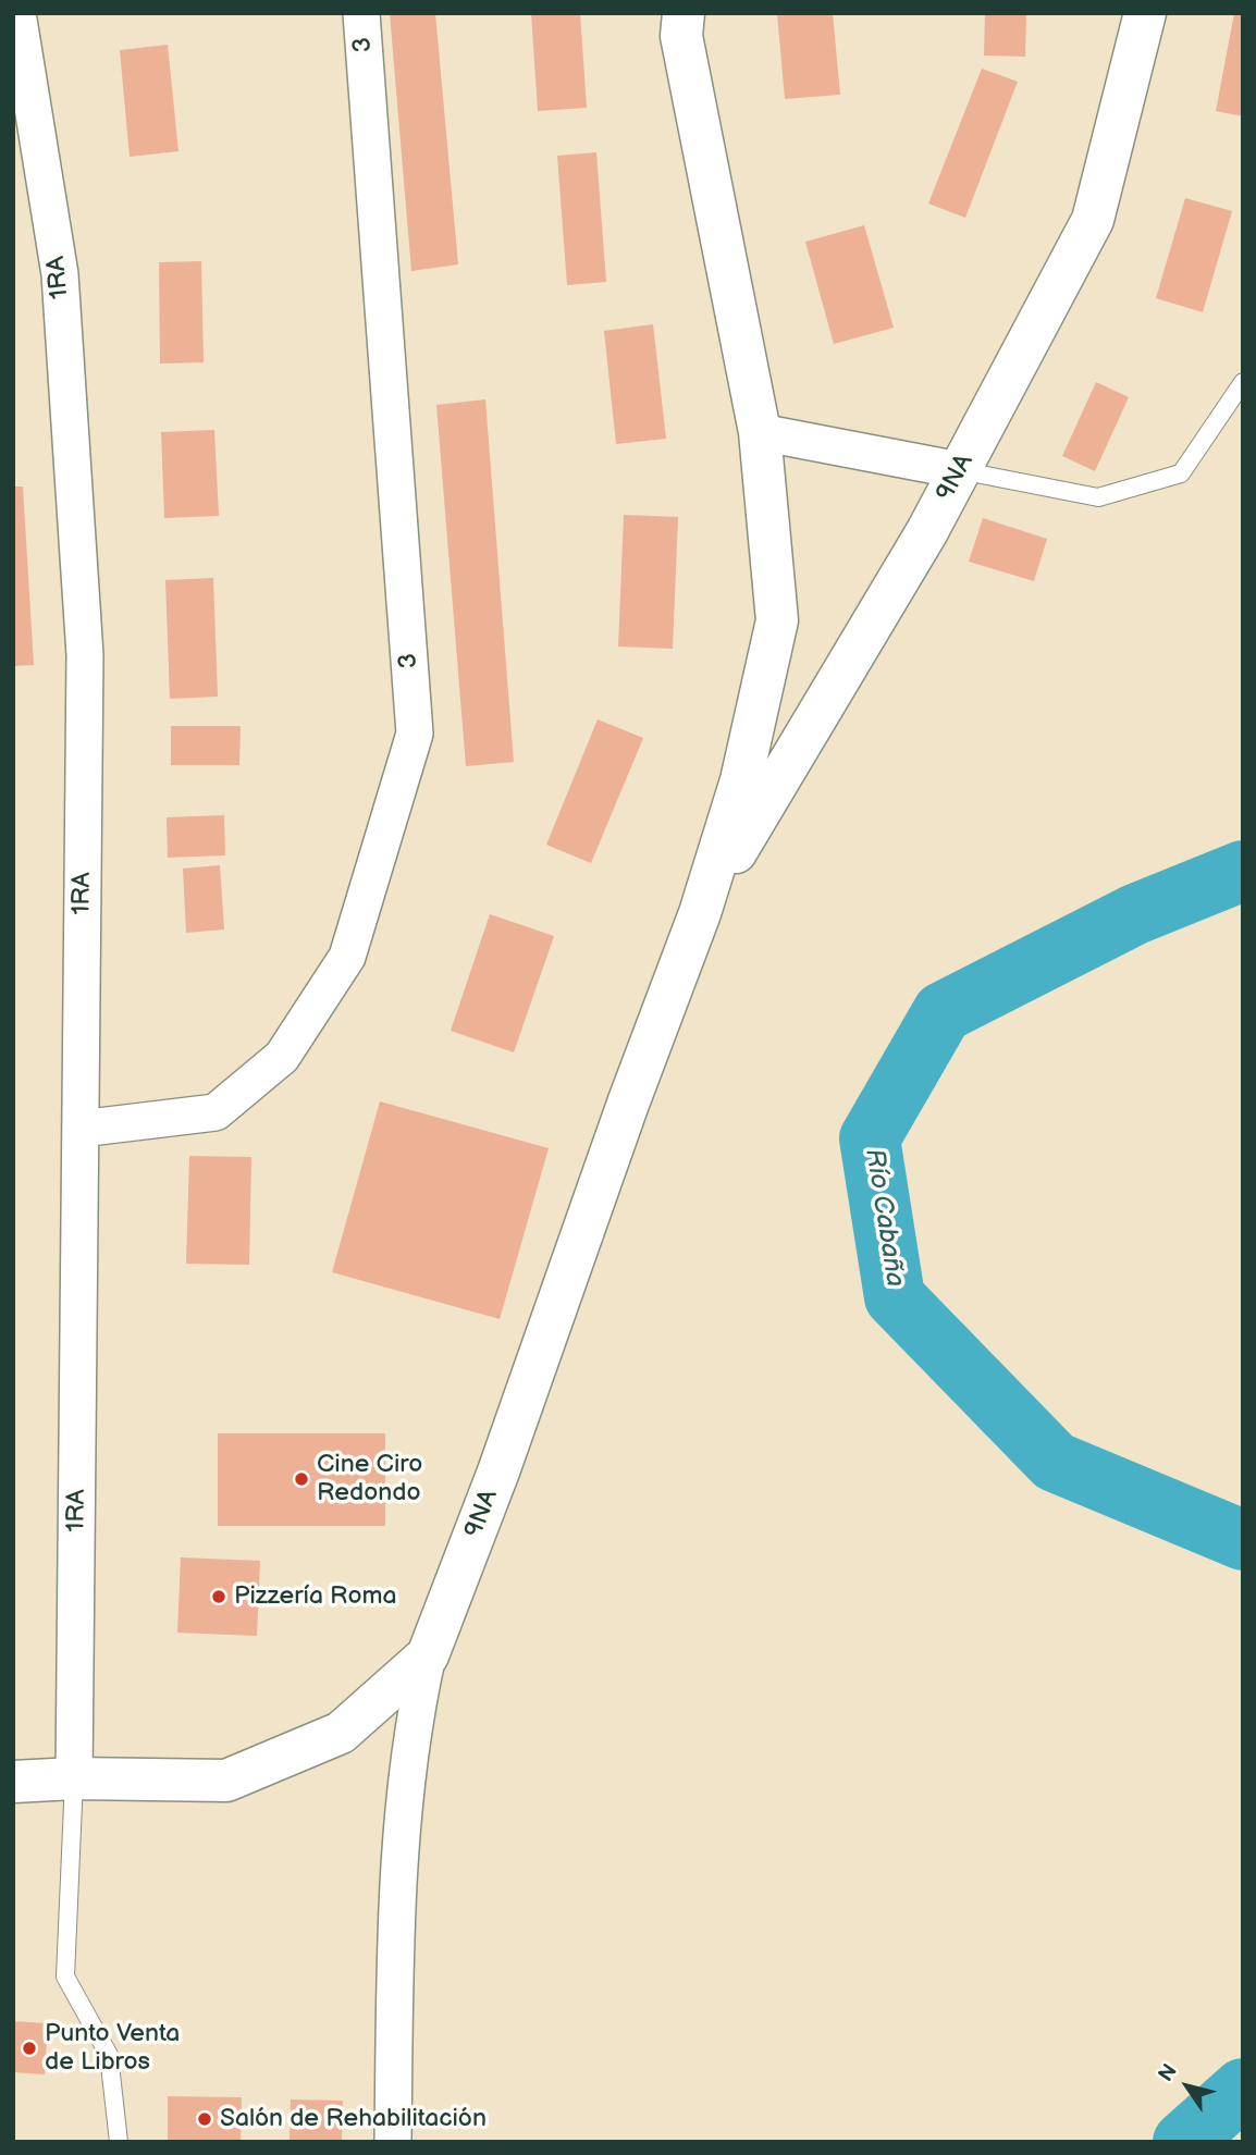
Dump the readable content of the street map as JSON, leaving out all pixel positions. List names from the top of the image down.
{
  "streets": {
    "street": ["3", "1RA", "9NA"]
  },
  "crossings": [
    ["3", "1RA"]
  ],
  "water": ["Río Cabaña"],
  "places": [
    "Cine Ciro Redondo",
    "Pizzería Roma",
    "Punto Venta de Libros",
    "Salón de Rehabilitación"
  ],
  "north": "top left"
}
